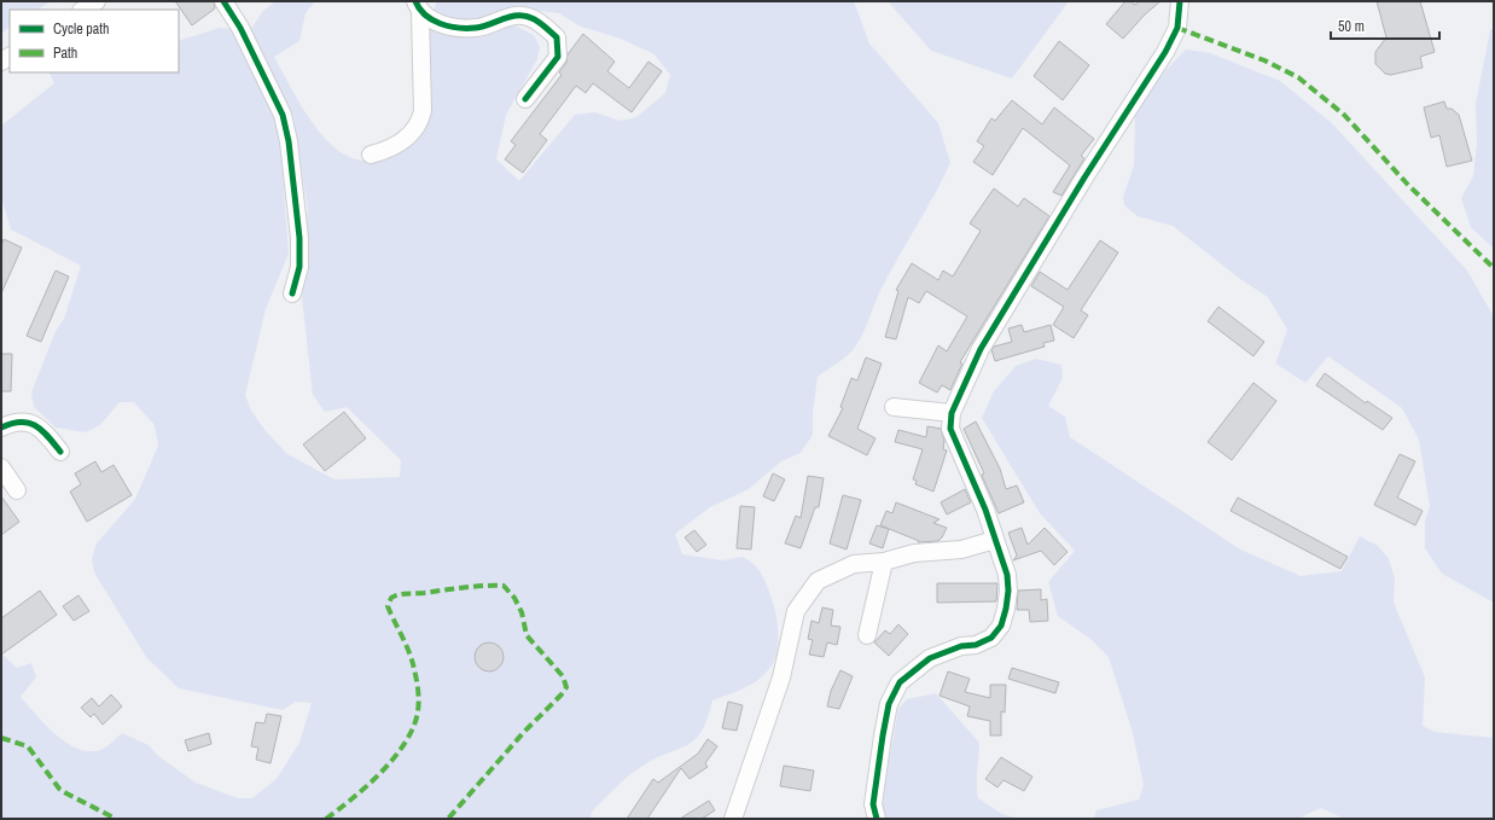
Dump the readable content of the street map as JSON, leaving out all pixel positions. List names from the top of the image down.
{
  "legend": ["Cycle path", "Path"],
  "scale_bar": "50 m"
}
